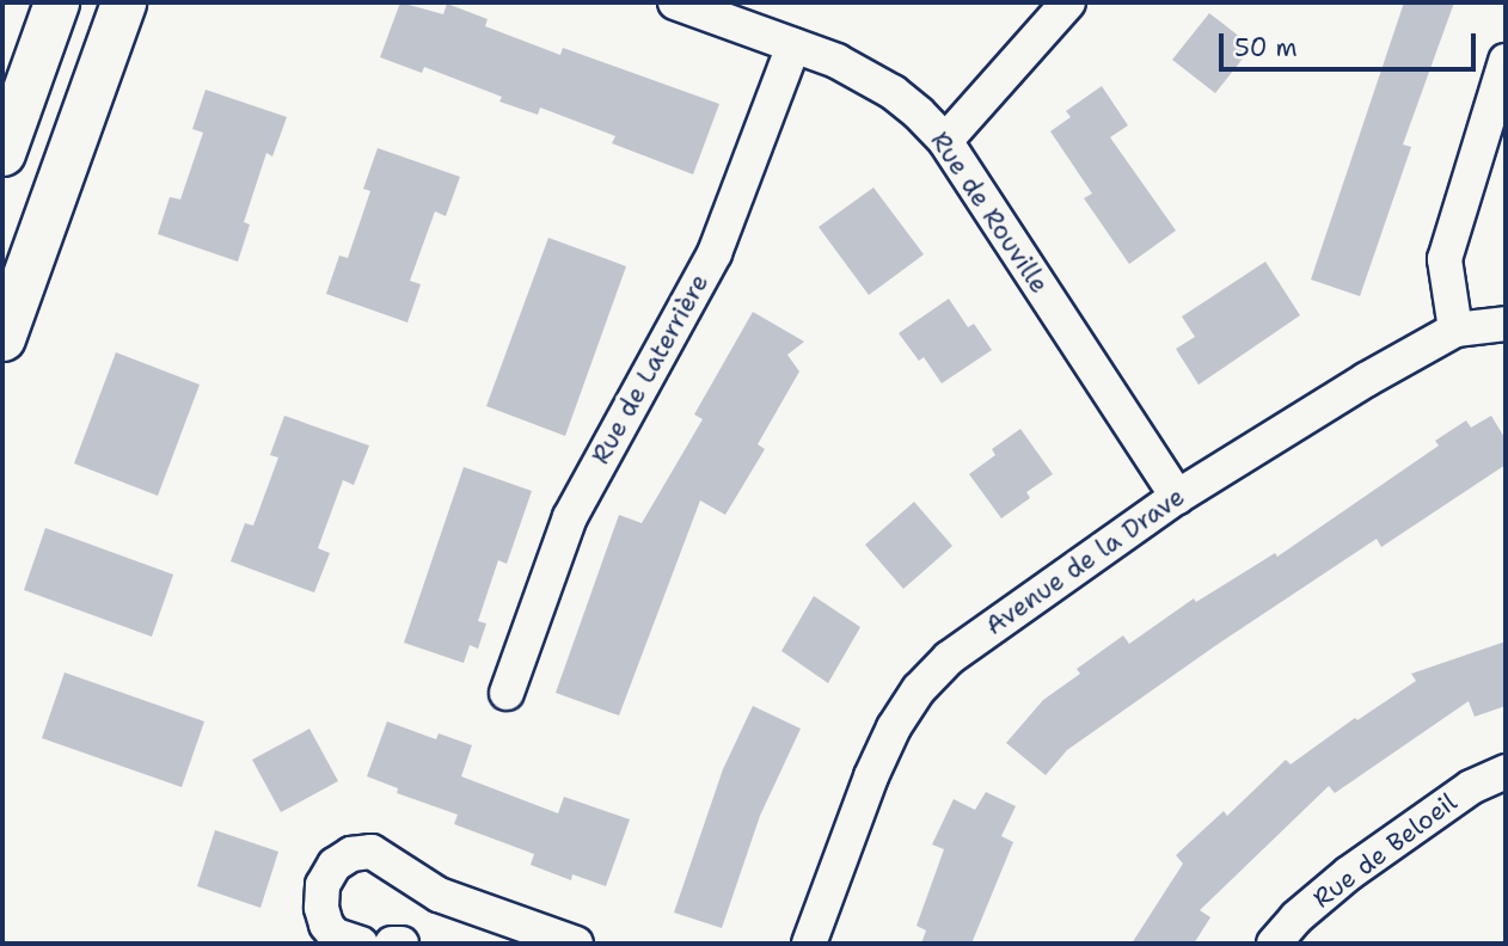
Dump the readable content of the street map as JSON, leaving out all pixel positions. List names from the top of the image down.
{
  "streets": {
    "street": [
      "Rue de Rouville",
      "Rue de Laterrière",
      "Avenue de la Drave",
      "Rue de Beloeil"
    ]
  },
  "crossings": [
    ["Rue de Rouville", "Rue de Laterrière"],
    ["Rue de Rouville", "Avenue de la Drave"]
  ],
  "scale_bar": "50 m"
}
